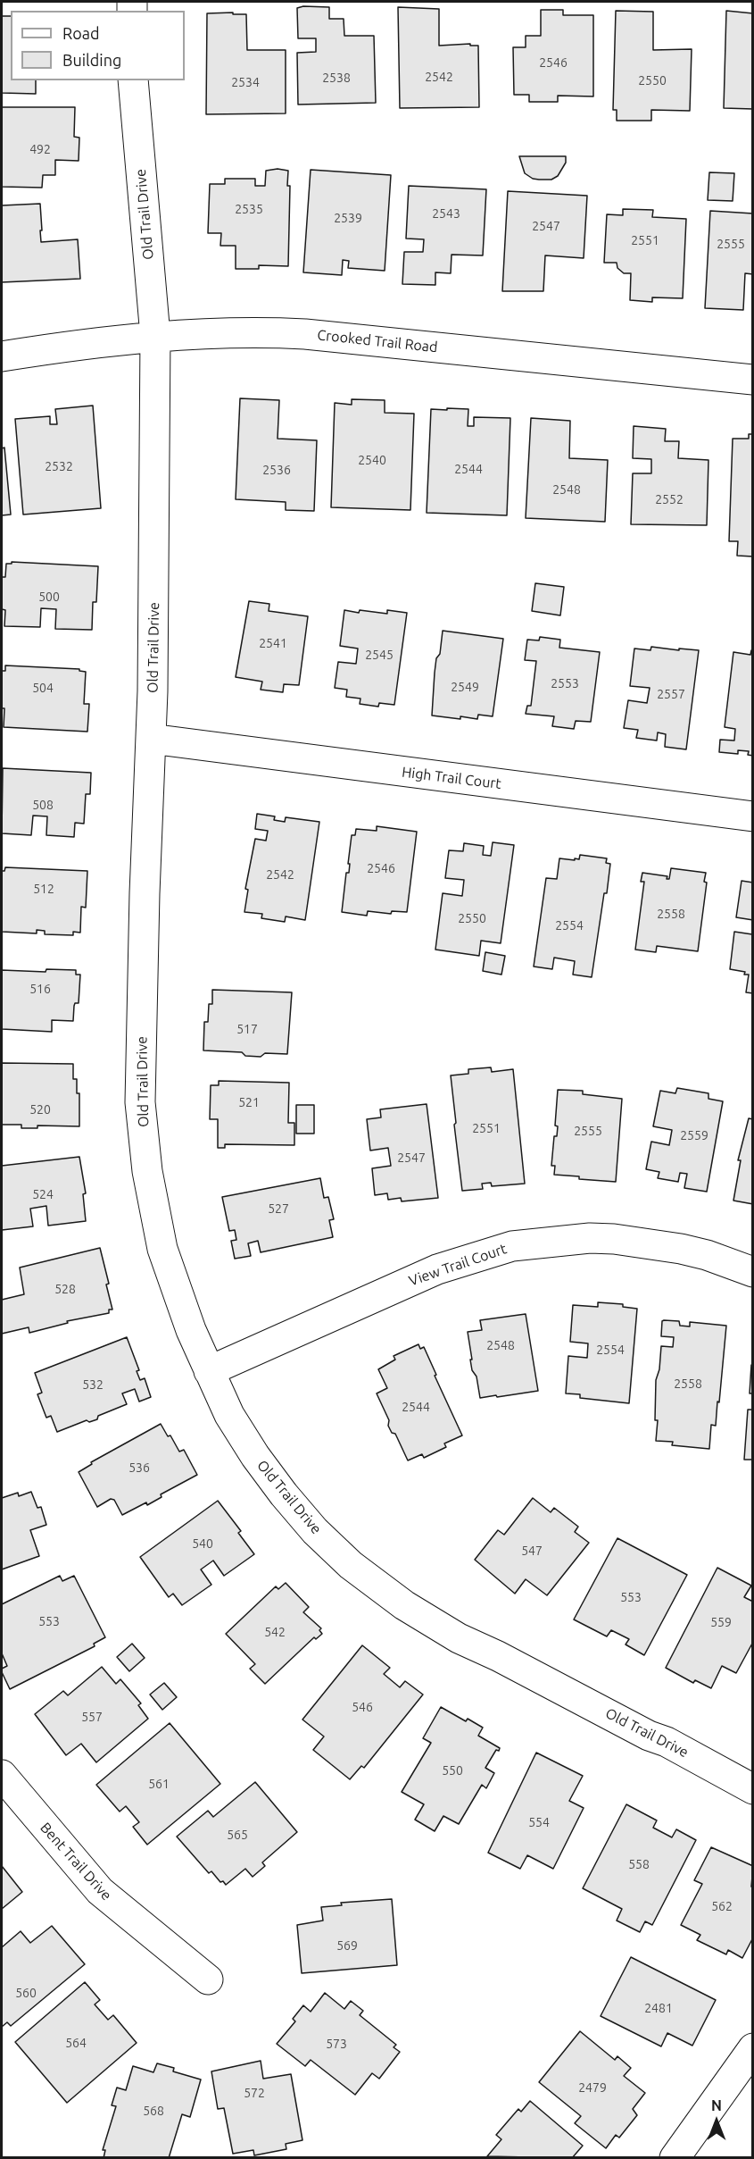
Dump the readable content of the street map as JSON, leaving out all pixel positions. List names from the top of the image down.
{
  "streets": {
    "street": [
      "Old Trail Drive",
      "Crooked Trail Road",
      "High Trail Court",
      "View Trail Court",
      "Bent Trail Drive"
    ]
  },
  "crossings": [
    ["Old Trail Drive", "Crooked Trail Road"],
    ["Old Trail Drive", "High Trail Court"],
    ["Old Trail Drive", "View Trail Court"]
  ],
  "house_numbers": [
    "2546",
    "2542",
    "2538",
    "2550",
    "2534",
    "492",
    "2535",
    "2543",
    "2539",
    "2547",
    "2551",
    "2555",
    "2540",
    "2532",
    "2544",
    "2536",
    "2548",
    "2552",
    "500",
    "2541",
    "2545",
    "2553",
    "2549",
    "504",
    "2557",
    "508",
    "2546",
    "2542",
    "512",
    "2558",
    "2550",
    "2554",
    "516",
    "517",
    "521",
    "520",
    "2551",
    "2555",
    "2559",
    "2547",
    "524",
    "527",
    "528",
    "2548",
    "2554",
    "2558",
    "532",
    "2544",
    "536",
    "540",
    "547",
    "553",
    "553",
    "559",
    "542",
    "546",
    "557",
    "550",
    "561",
    "554",
    "565",
    "558",
    "562",
    "569",
    "560",
    "2481",
    "564",
    "573",
    "2479",
    "572",
    "568"
  ],
  "legend": ["Road", "Building"],
  "north": "top"
}
